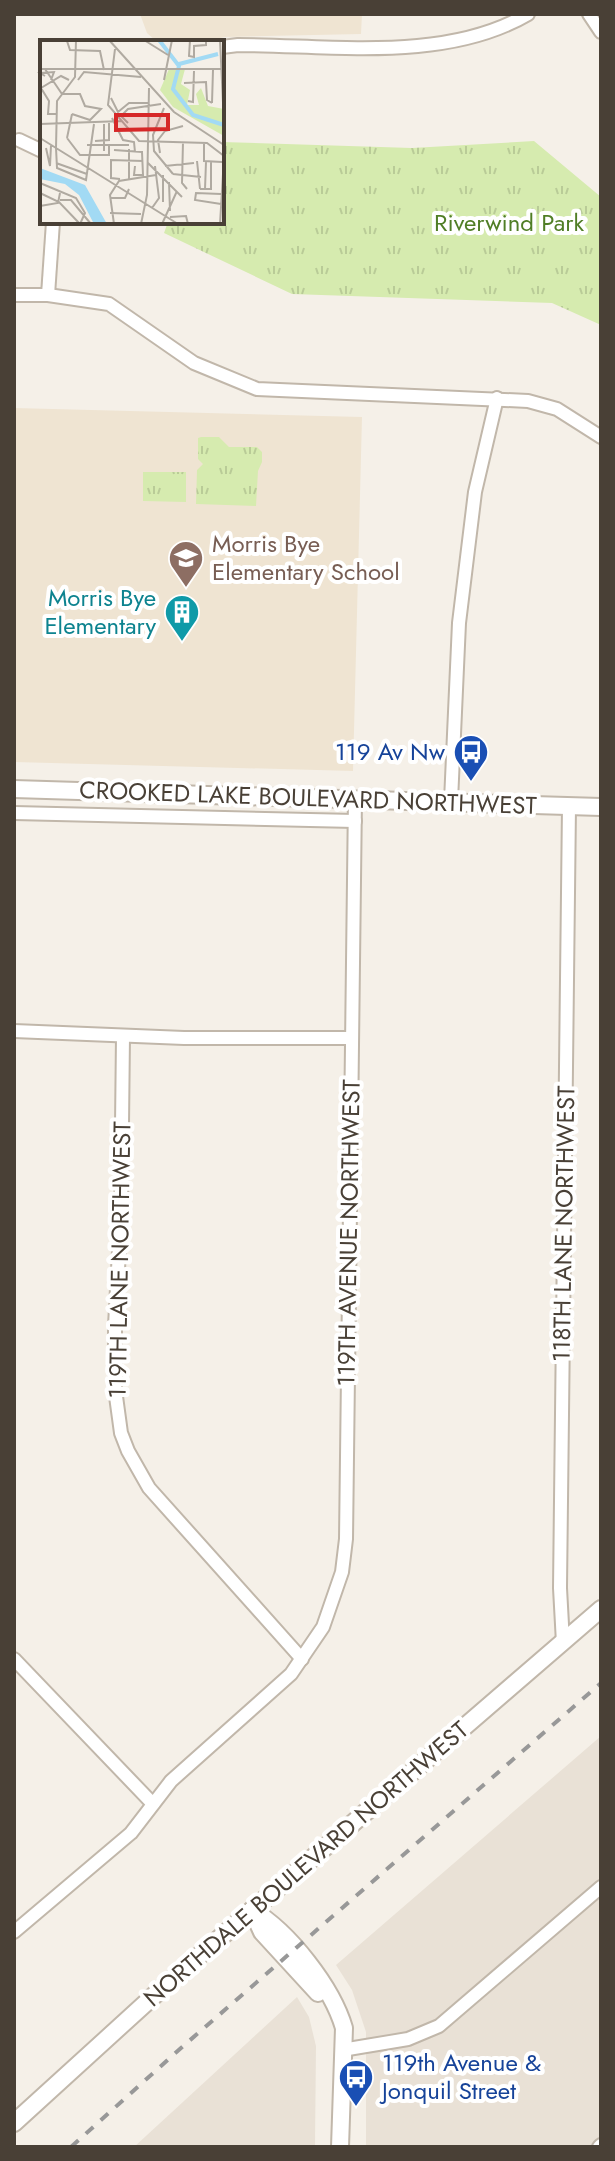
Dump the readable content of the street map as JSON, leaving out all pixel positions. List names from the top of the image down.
{
  "streets": {
    "street": [
      "CROOKED LAKE BOULEVARD NORTHWEST",
      "118TH LANE NORTHWEST",
      "119TH AVENUE NORTHWEST",
      "119TH LANE NORTHWEST",
      "NORTHDALE BOULEVARD NORTHWEST"
    ]
  },
  "crossings": [
    ["CROOKED LAKE BOULEVARD NORTHWEST", "118TH LANE NORTHWEST"],
    ["CROOKED LAKE BOULEVARD NORTHWEST", "119TH AVENUE NORTHWEST"],
    ["118TH LANE NORTHWEST", "NORTHDALE BOULEVARD NORTHWEST"],
    ["119TH AVENUE NORTHWEST", "119TH LANE NORTHWEST"]
  ],
  "parks": ["Riverwind Park"],
  "places": {
    "school or university": ["Morris Bye Elementary School"],
    "building": ["Morris Bye Elementary"],
    "bus stop": ["119 Av Nw", "119th Avenue & Jonquil Street"]
  }
}
